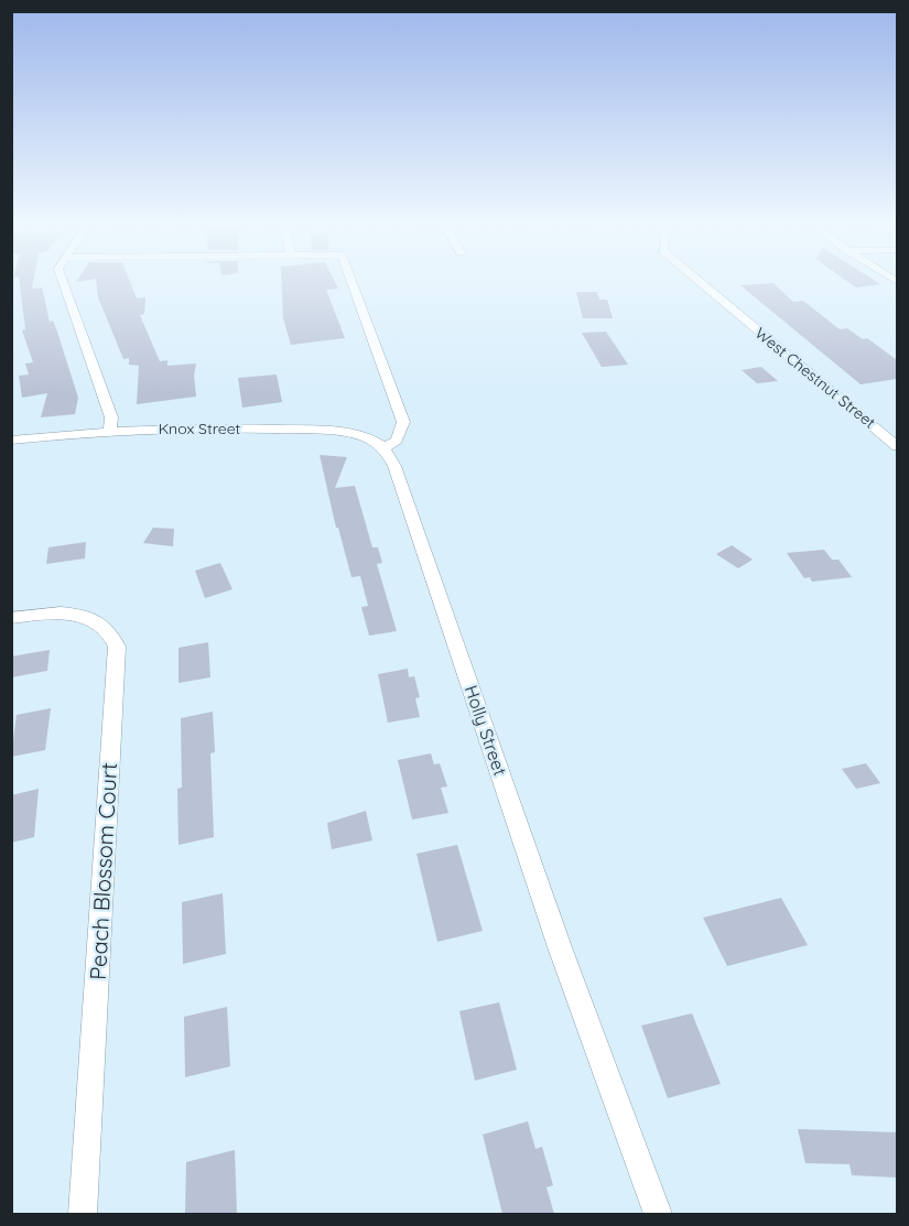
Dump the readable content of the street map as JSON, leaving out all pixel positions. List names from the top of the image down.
{
  "streets": {
    "street": [
      "West Chestnut Street",
      "Knox Street",
      "Holly Street",
      "Peach Blossom Court"
    ]
  },
  "crossings": [
    ["Knox Street", "Holly Street"]
  ]
}
